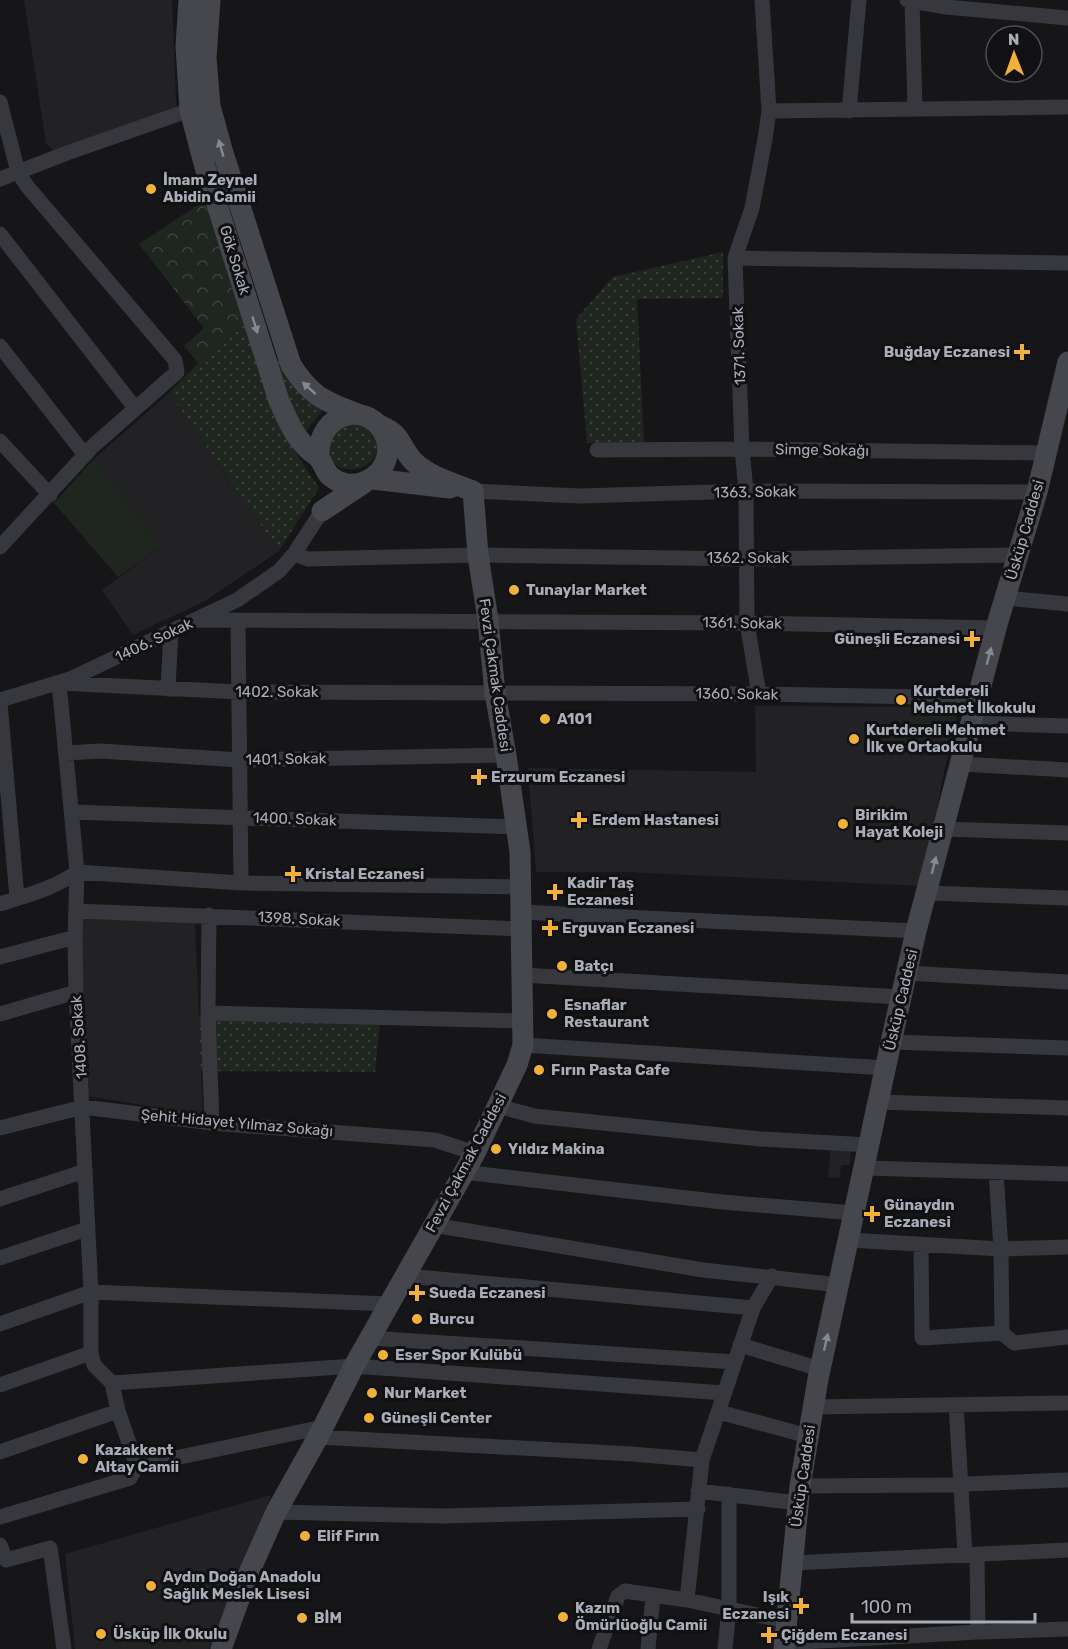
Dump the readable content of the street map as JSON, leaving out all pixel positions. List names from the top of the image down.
{
  "streets": {
    "main road": ["Gök Sokak", "Üsküp Caddesi", "Fevzi Çakmak Caddesi"],
    "street": [
      "1371. Sokak",
      "Simge Sokağı",
      "1363. Sokak",
      "1362. Sokak",
      "1361. Sokak",
      "1406. Sokak",
      "1402. Sokak",
      "1360. Sokak",
      "1401. Sokak",
      "1400. Sokak",
      "1398. Sokak",
      "1408. Sokak",
      "Şehit Hidayet Yılmaz Sokağı"
    ]
  },
  "crossings": [
    ["Gök Sokak", "1363. Sokak"],
    ["Gök Sokak", "Fevzi Çakmak Caddesi"],
    ["1371. Sokak", "Simge Sokağı"],
    ["1371. Sokak", "1363. Sokak"],
    ["1371. Sokak", "1362. Sokak"],
    ["1371. Sokak", "1361. Sokak"],
    ["1371. Sokak", "1360. Sokak"],
    ["Simge Sokağı", "Üsküp Caddesi"],
    ["1363. Sokak", "Üsküp Caddesi"],
    ["1363. Sokak", "Fevzi Çakmak Caddesi"],
    ["Üsküp Caddesi", "1362. Sokak"],
    ["Üsküp Caddesi", "1361. Sokak"],
    ["Üsküp Caddesi", "1360. Sokak"],
    ["Üsküp Caddesi", "1398. Sokak"],
    ["1362. Sokak", "1406. Sokak"],
    ["1362. Sokak", "Fevzi Çakmak Caddesi"],
    ["1361. Sokak", "1406. Sokak"],
    ["1361. Sokak", "Fevzi Çakmak Caddesi"],
    ["1406. Sokak", "1402. Sokak"],
    ["1406. Sokak", "1408. Sokak"],
    ["Fevzi Çakmak Caddesi", "1402. Sokak"],
    ["Fevzi Çakmak Caddesi", "1360. Sokak"],
    ["Fevzi Çakmak Caddesi", "1401. Sokak"],
    ["Fevzi Çakmak Caddesi", "1400. Sokak"],
    ["Fevzi Çakmak Caddesi", "1398. Sokak"],
    ["Fevzi Çakmak Caddesi", "Şehit Hidayet Yılmaz Sokağı"],
    ["1402. Sokak", "1360. Sokak"],
    ["1402. Sokak", "1408. Sokak"],
    ["1401. Sokak", "1408. Sokak"],
    ["1400. Sokak", "1408. Sokak"],
    ["1398. Sokak", "1408. Sokak"],
    ["1408. Sokak", "Şehit Hidayet Yılmaz Sokağı"]
  ],
  "places": {
    "other": [
      "İmam Zeynel Abidin Camii",
      "Tunaylar Market",
      "Kurtdereli Mehmet İlkokulu",
      "A101",
      "Kurtdereli Mehmet İlk ve Ortaokulu",
      "Birikim Hayat Koleji",
      "Batçı",
      "Esnaflar Restaurant",
      "Fırın Pasta Cafe",
      "Yıldız Makina",
      "Burcu",
      "Eser Spor Kulübü",
      "Nur Market",
      "Güneşli Center",
      "Kazakkent Altay Camii",
      "Elif Fırın",
      "Aydın Doğan Anadolu Sağlık Meslek Lisesi",
      "Kazım Ömürlüoğlu Camii",
      "BİM",
      "Üsküp İlk Okulu"
    ],
    "health": [
      "Buğday Eczanesi",
      "Güneşli Eczanesi",
      "Erzurum Eczanesi",
      "Erdem Hastanesi",
      "Kristal Eczanesi",
      "Kadir Taş Eczanesi",
      "Erguvan Eczanesi",
      "Günaydın Eczanesi",
      "Sueda Eczanesi",
      "Işık Eczanesi",
      "Çiğdem Eczanesi"
    ]
  },
  "scale_bar": "100 m",
  "north": "top"
}
